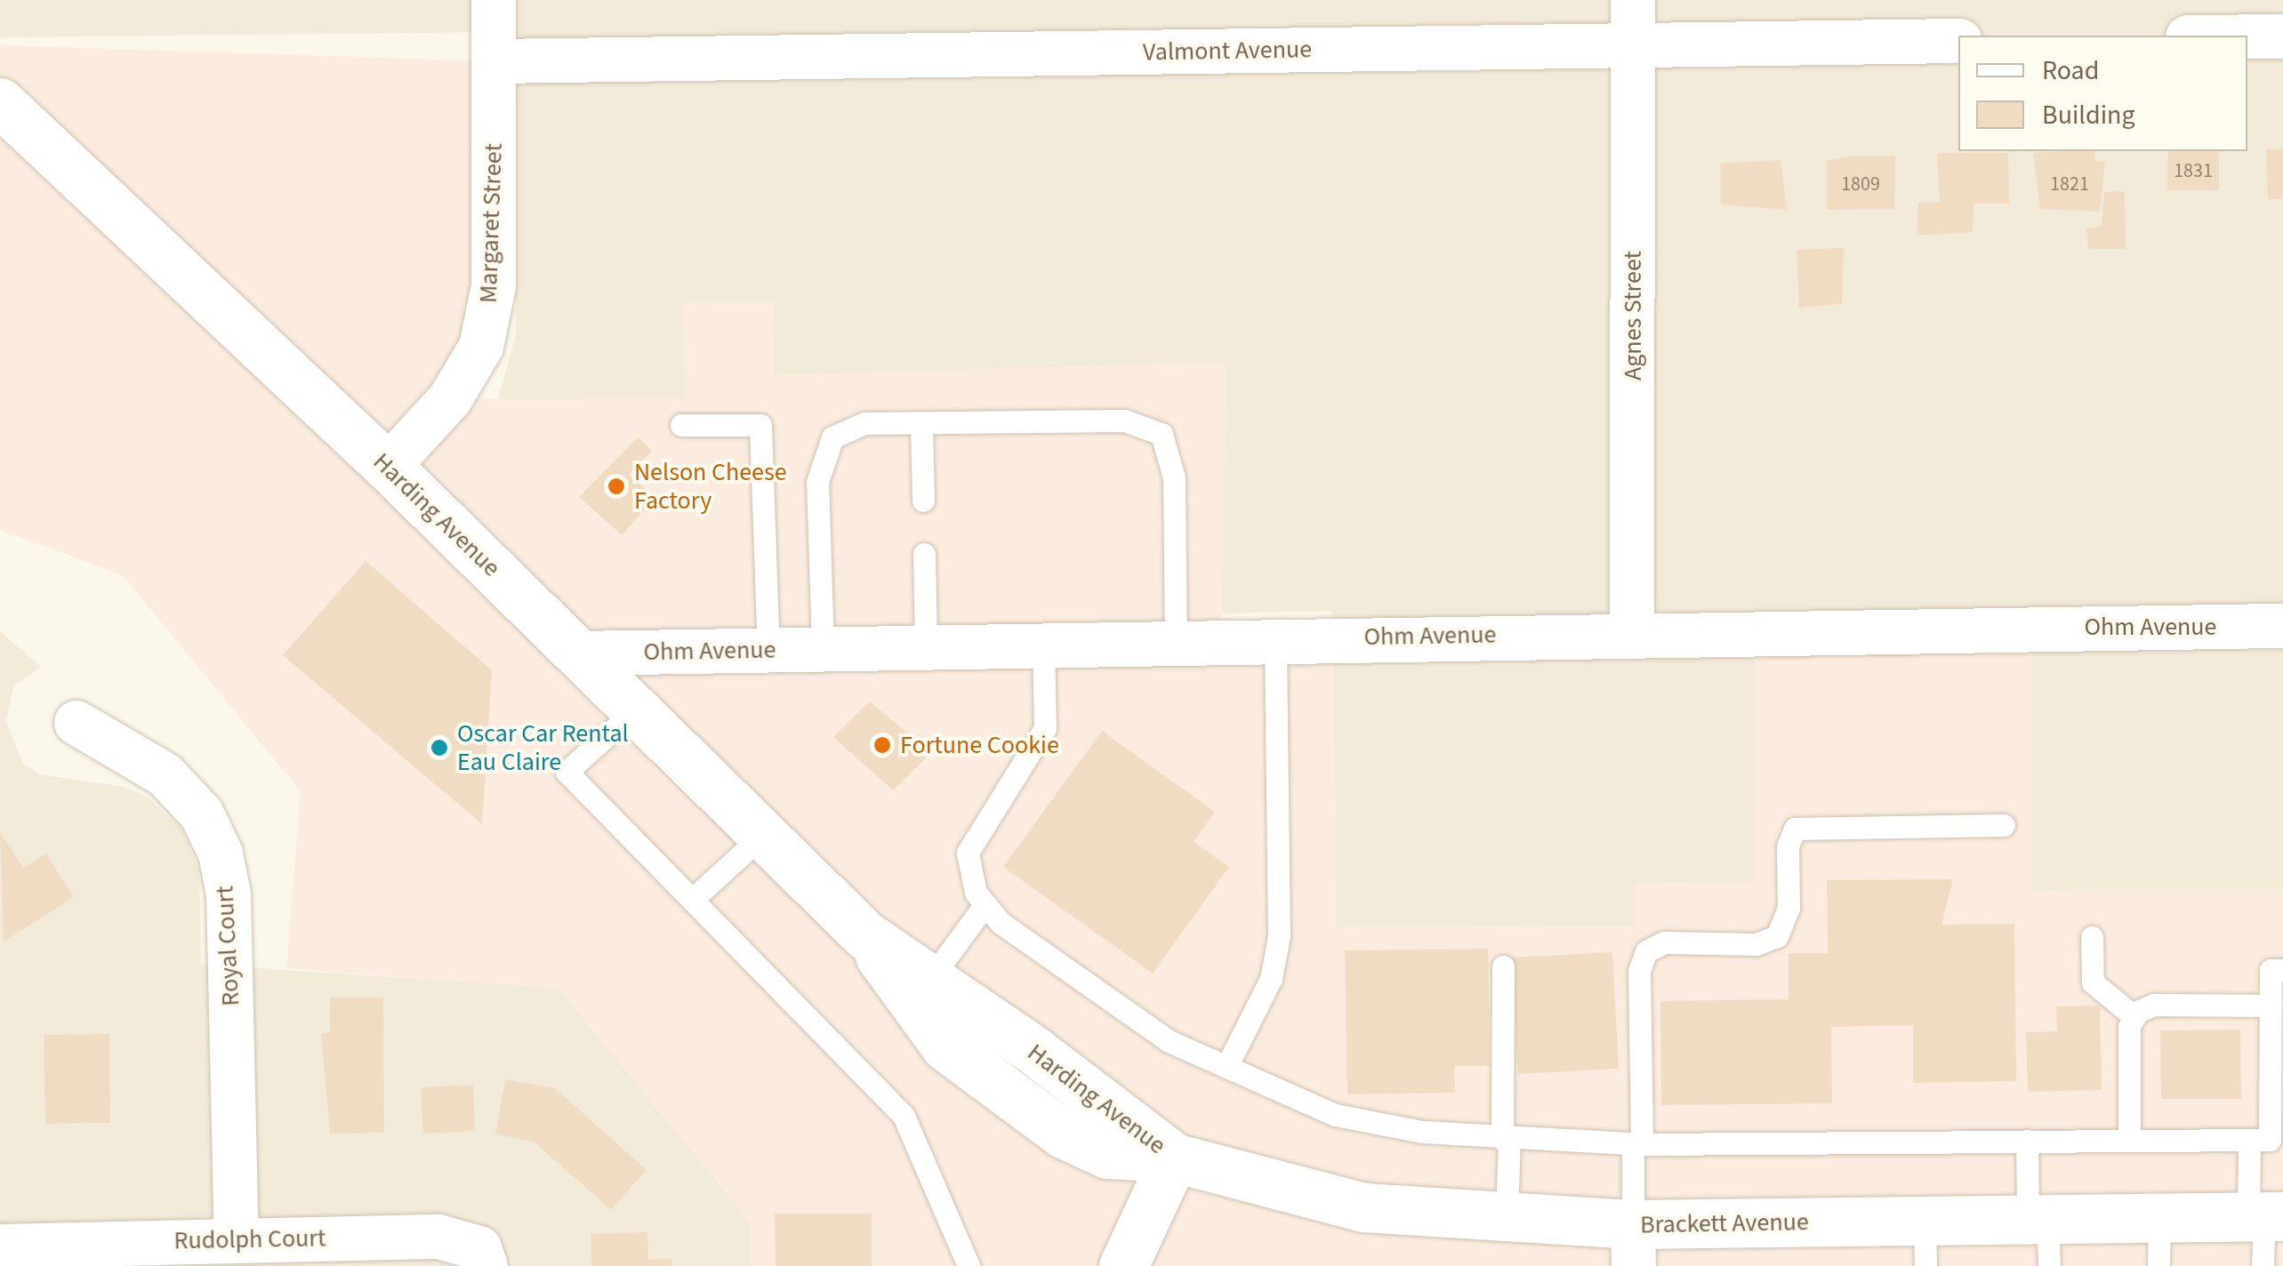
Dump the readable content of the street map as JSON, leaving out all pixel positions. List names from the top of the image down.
{
  "streets": {
    "main road": ["Harding Avenue", "Brackett Avenue"],
    "street": [
      "Valmont Avenue",
      "Margaret Street",
      "Agnes Street",
      "Ohm Avenue",
      "Royal Court",
      "Rudolph Court"
    ]
  },
  "crossings": [
    ["Valmont Avenue", "Margaret Street"],
    ["Valmont Avenue", "Agnes Street"],
    ["Margaret Street", "Harding Avenue"],
    ["Agnes Street", "Ohm Avenue"],
    ["Harding Avenue", "Ohm Avenue"],
    ["Harding Avenue", "Brackett Avenue"],
    ["Royal Court", "Rudolph Court"]
  ],
  "places": ["Nelson Cheese Factory", "Fortune Cookie", "Oscar Car Rental Eau Claire"],
  "house_numbers": ["1831", "1809", "1821"],
  "legend": ["Road", "Building"]
}
